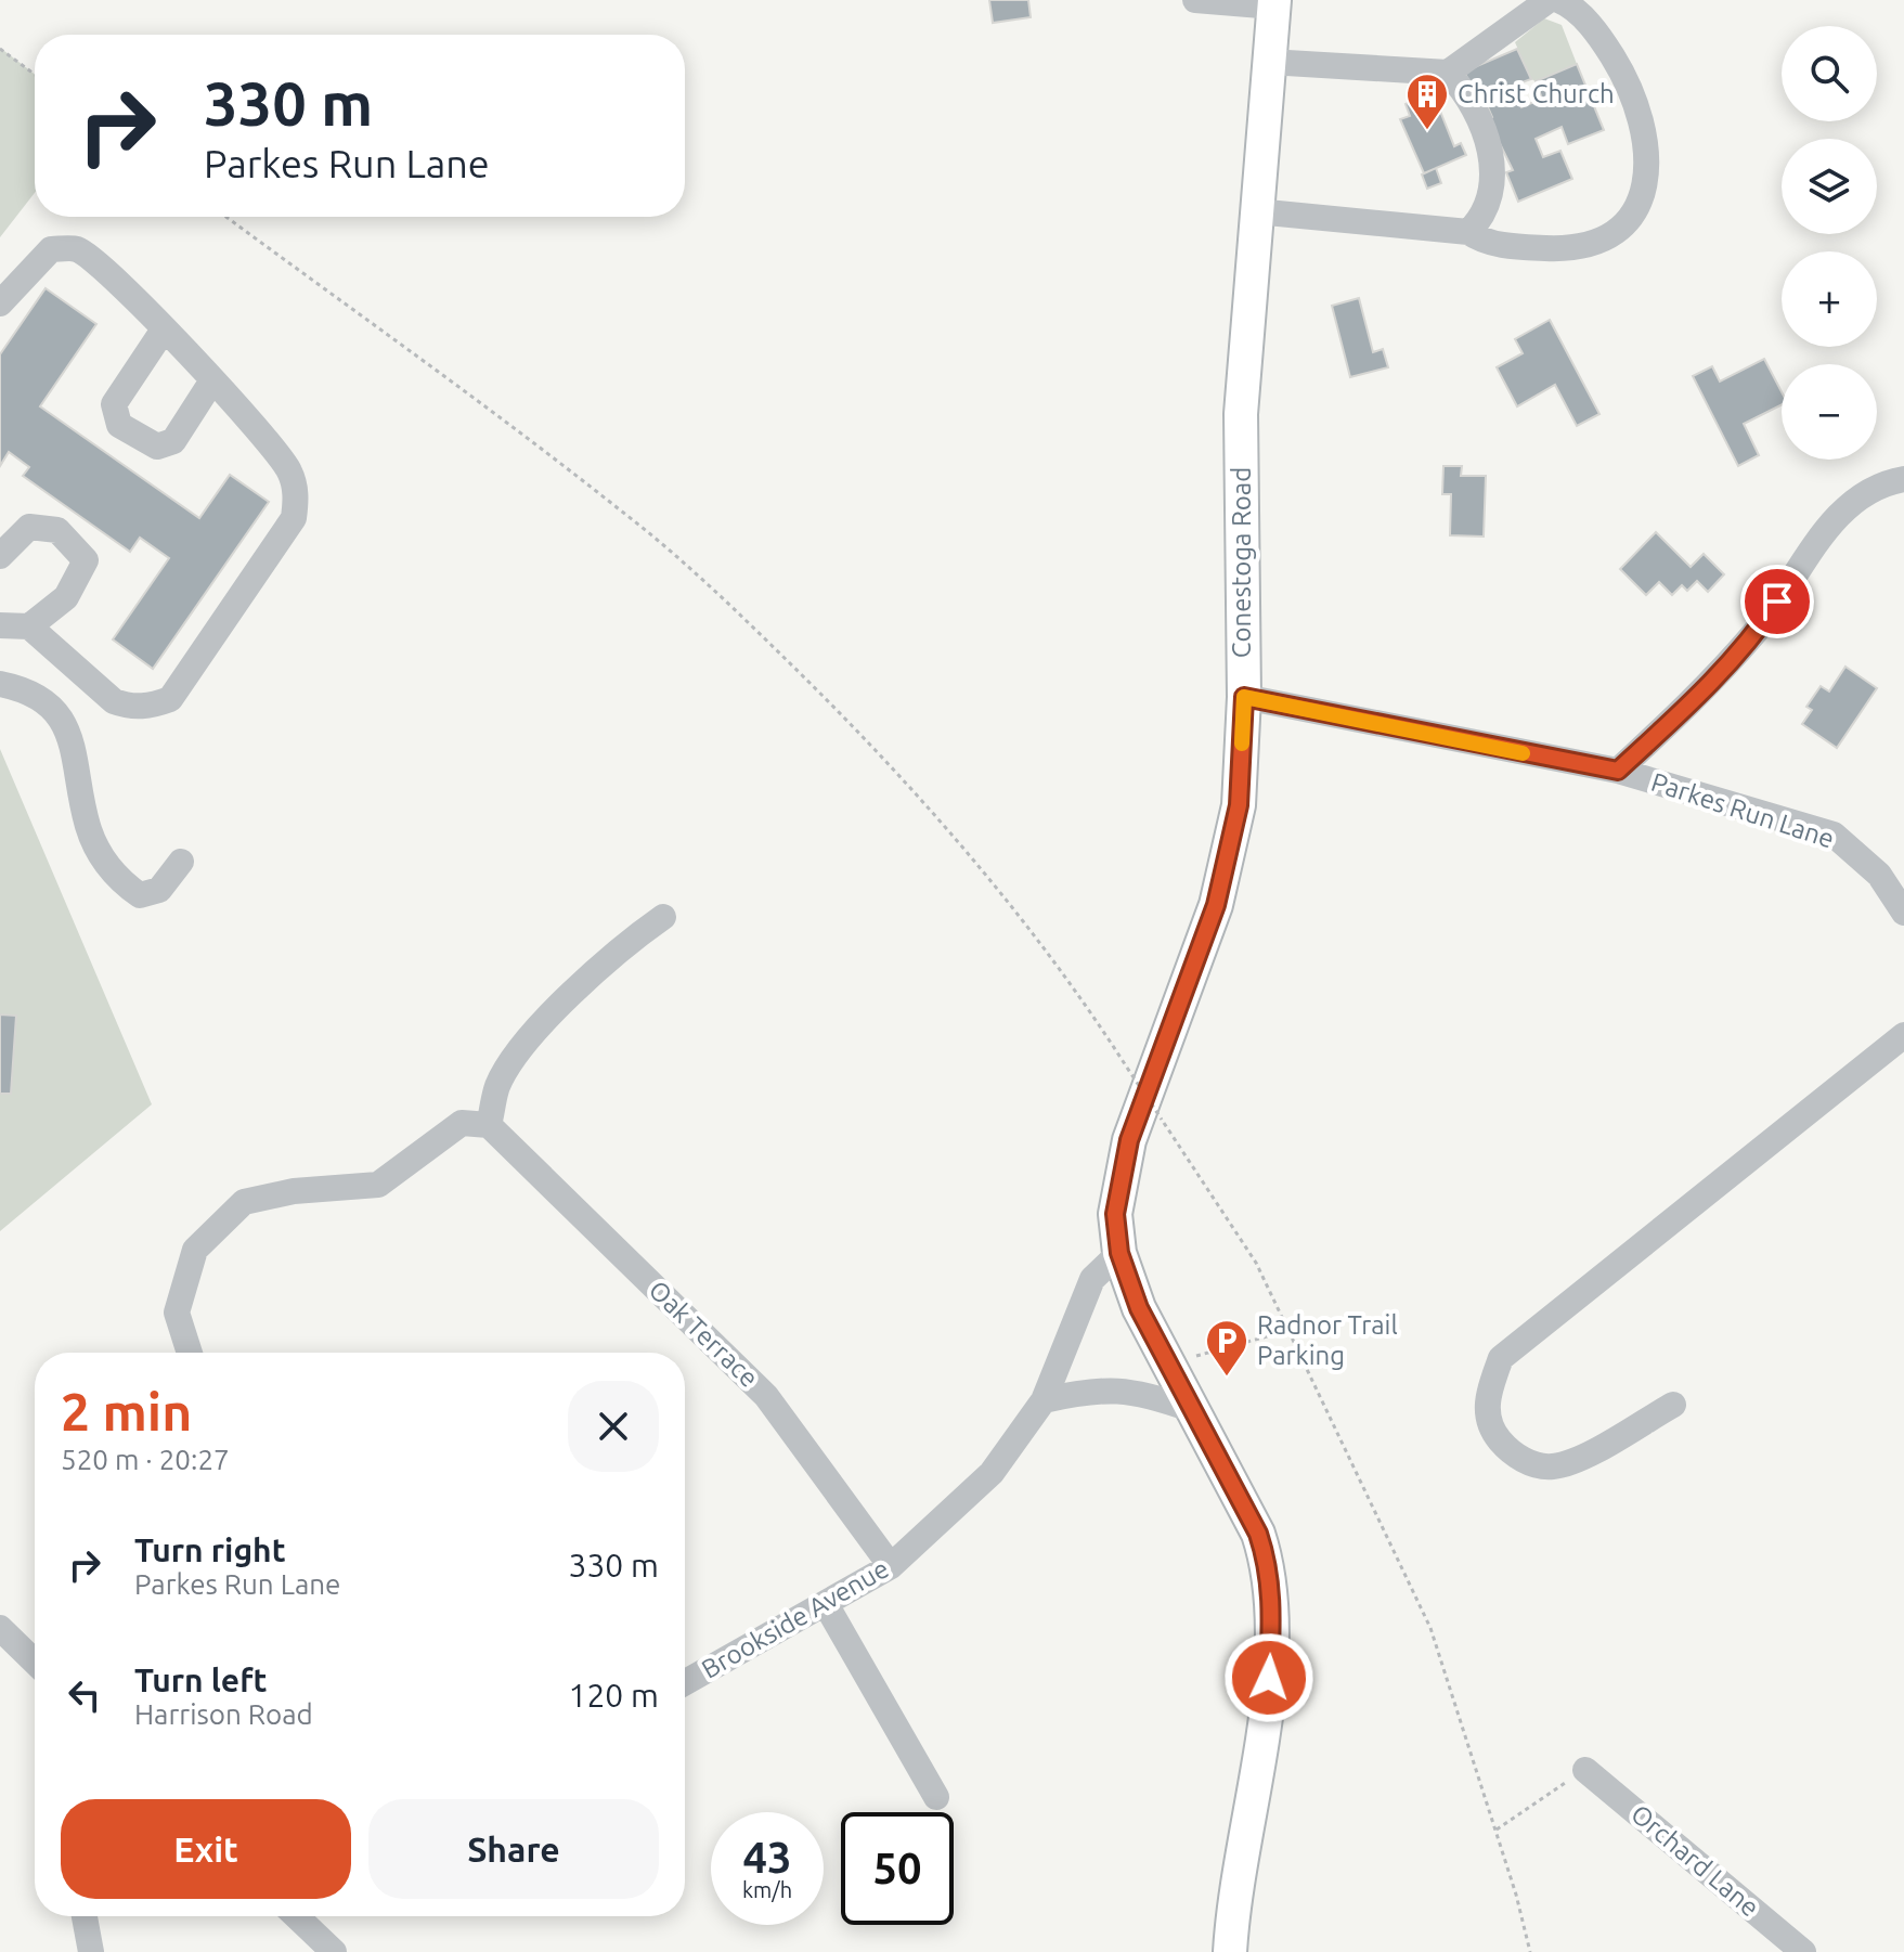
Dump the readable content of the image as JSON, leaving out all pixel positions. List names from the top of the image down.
{
  "streets": {
    "main road": ["Conestoga Road"],
    "street": [
      "Parkes Run Lane",
      "Oak Terrace",
      "Brookside Avenue",
      "Orchard Lane"
    ]
  },
  "crossings": [
    ["Conestoga Road", "Parkes Run Lane"],
    ["Conestoga Road", "Brookside Avenue"],
    ["Oak Terrace", "Brookside Avenue"]
  ],
  "places": {
    "building": ["Christ Church"],
    "parking": ["Radnor Trail Parking"]
  },
  "page": {
    "map_buttons": ["+", "−"],
    "turn": ["330 m", "Parkes Run Lane"],
    "heading": ["2 min", "520 m · 20:27"],
    "list": [
      {
        "name": "Turn right",
        "note": "Parkes Run Lane",
        "value": "330 m"
      },
      {
        "name": "Turn left",
        "note": "Harrison Road",
        "value": "120 m"
      }
    ],
    "buttons": ["Exit", "Share"],
    "speed": "43 km/h",
    "limit": "50"
  }
}
